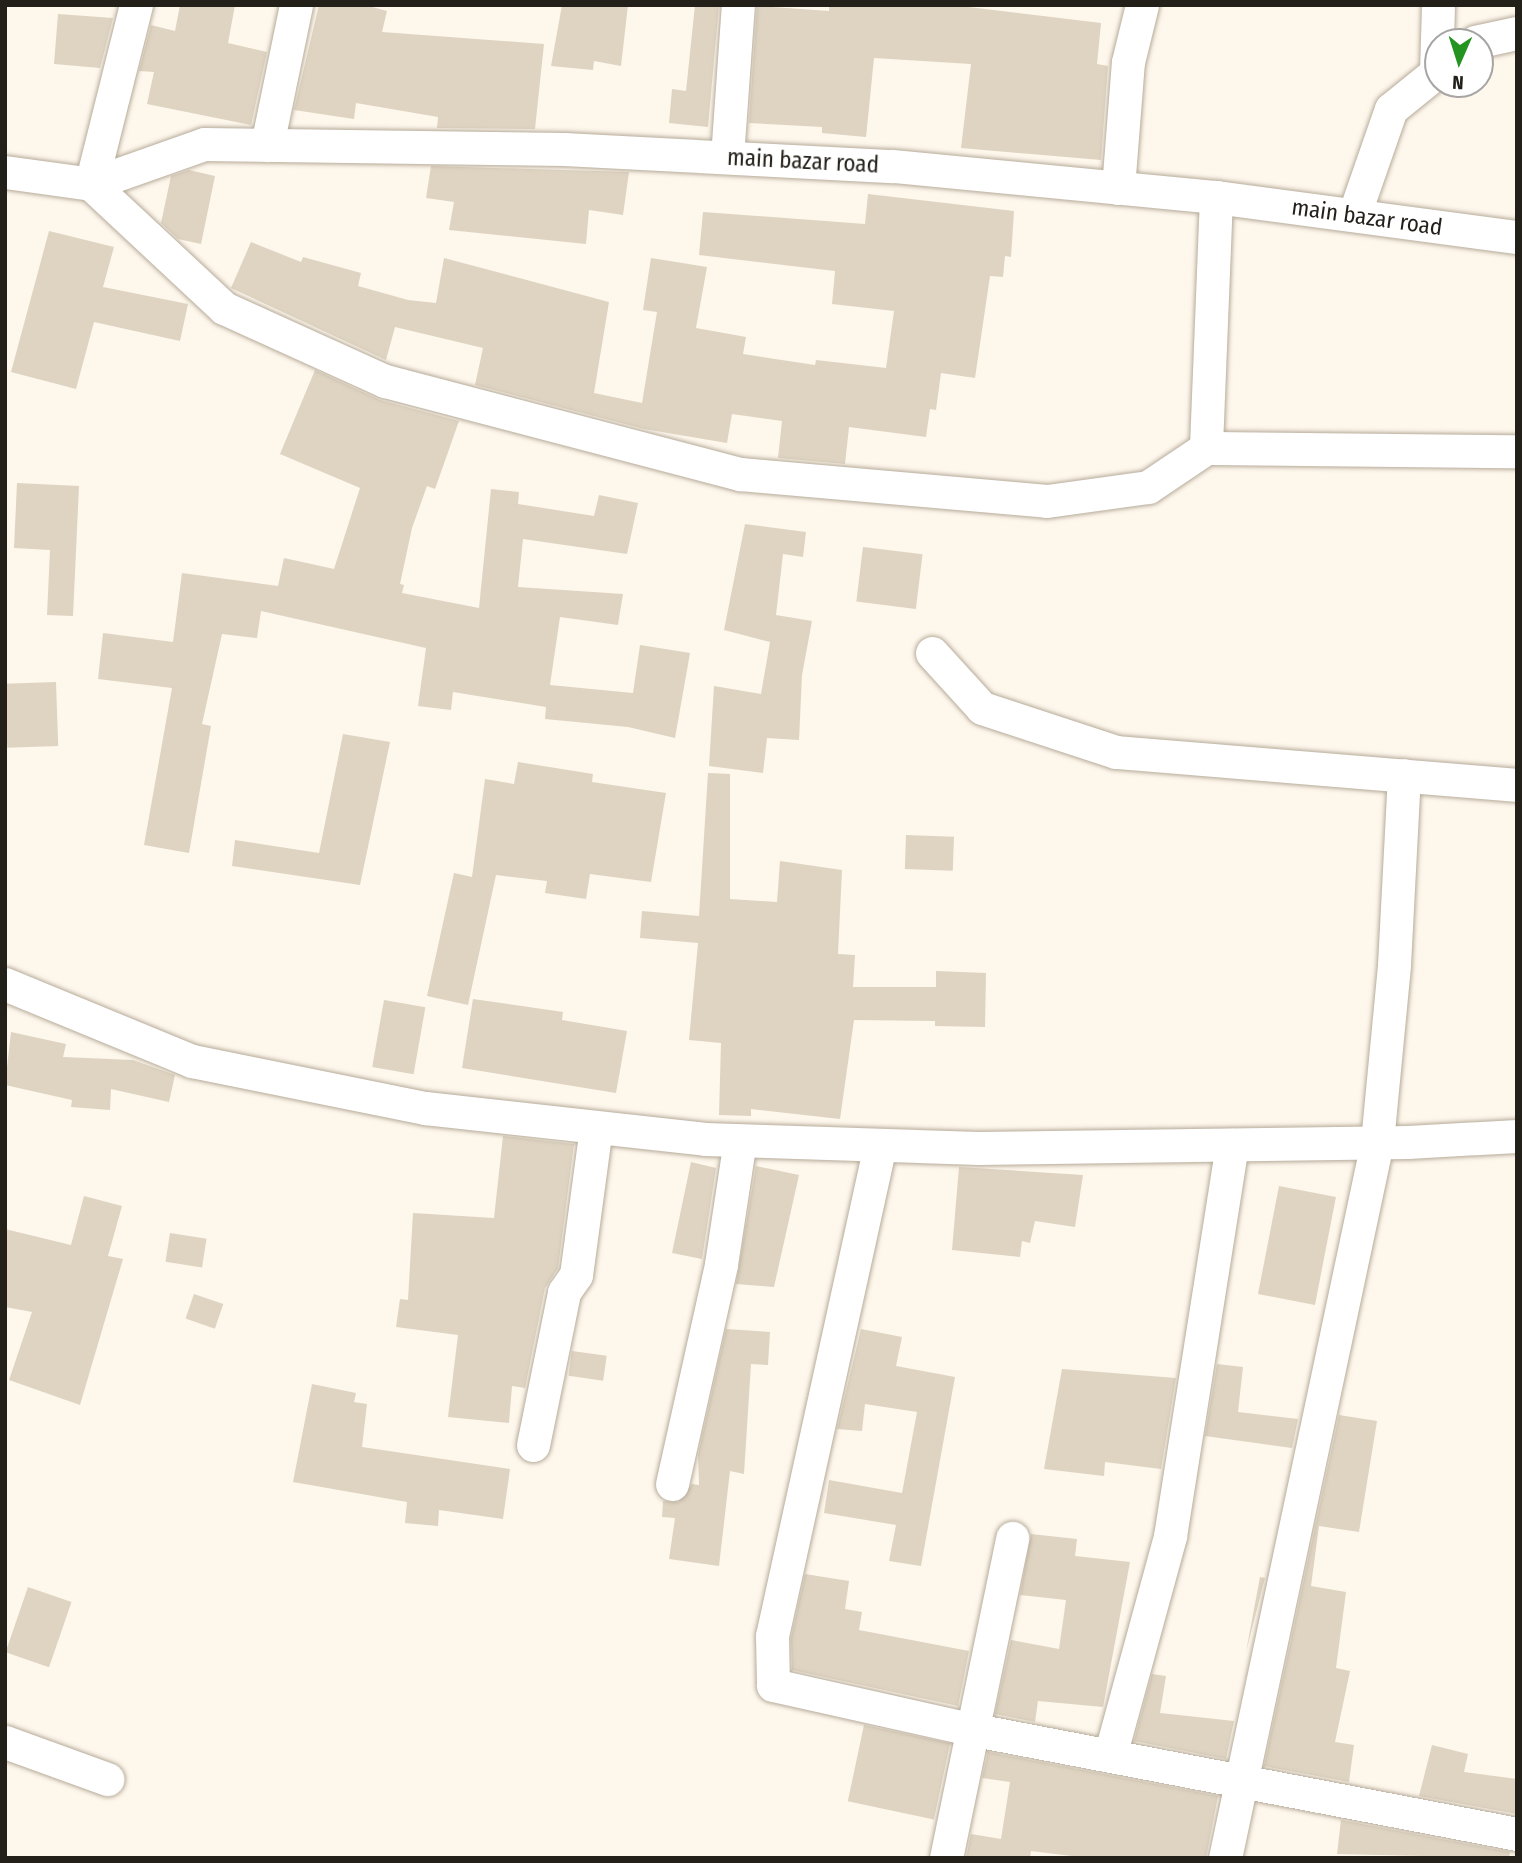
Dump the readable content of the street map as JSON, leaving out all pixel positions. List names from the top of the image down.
{
  "streets": {
    "street": ["main bazar road"]
  },
  "north": "bottom"
}
